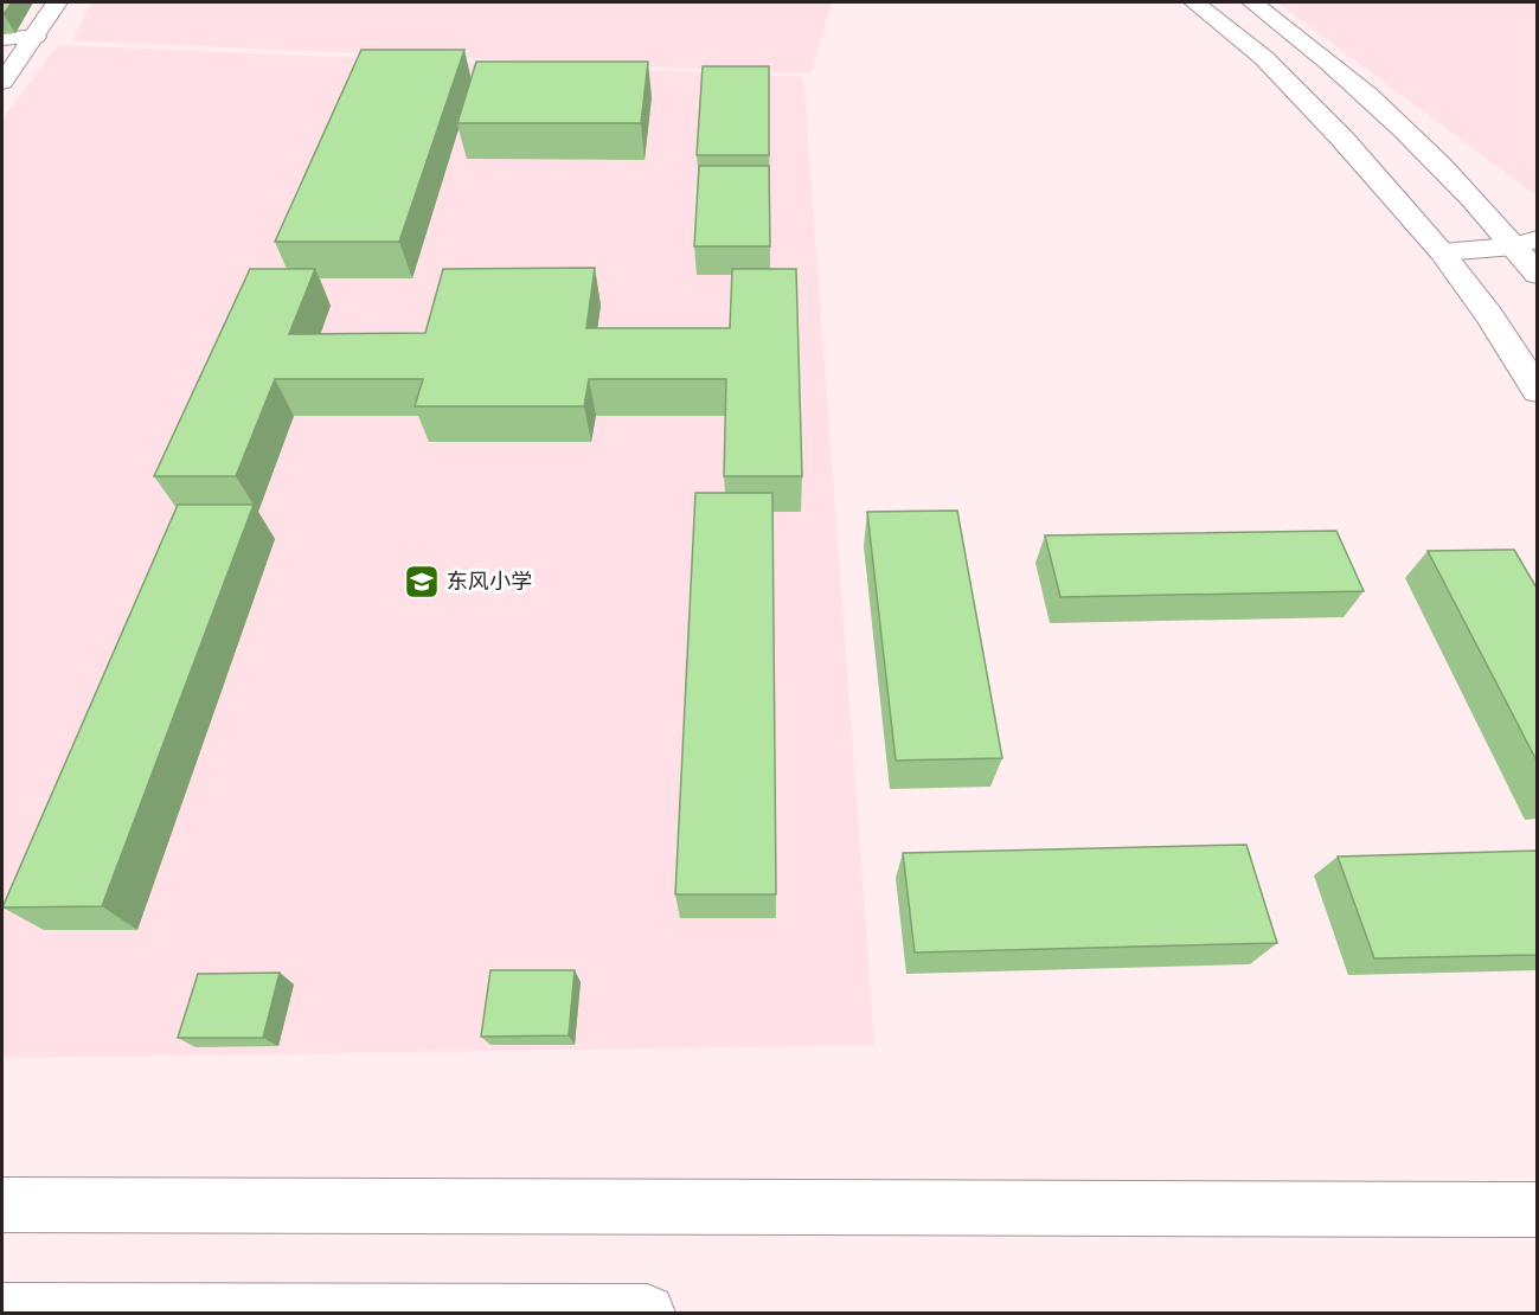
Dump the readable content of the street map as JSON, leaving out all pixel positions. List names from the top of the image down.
{
  "places": {
    "school or university": ["东风小学"]
  }
}
